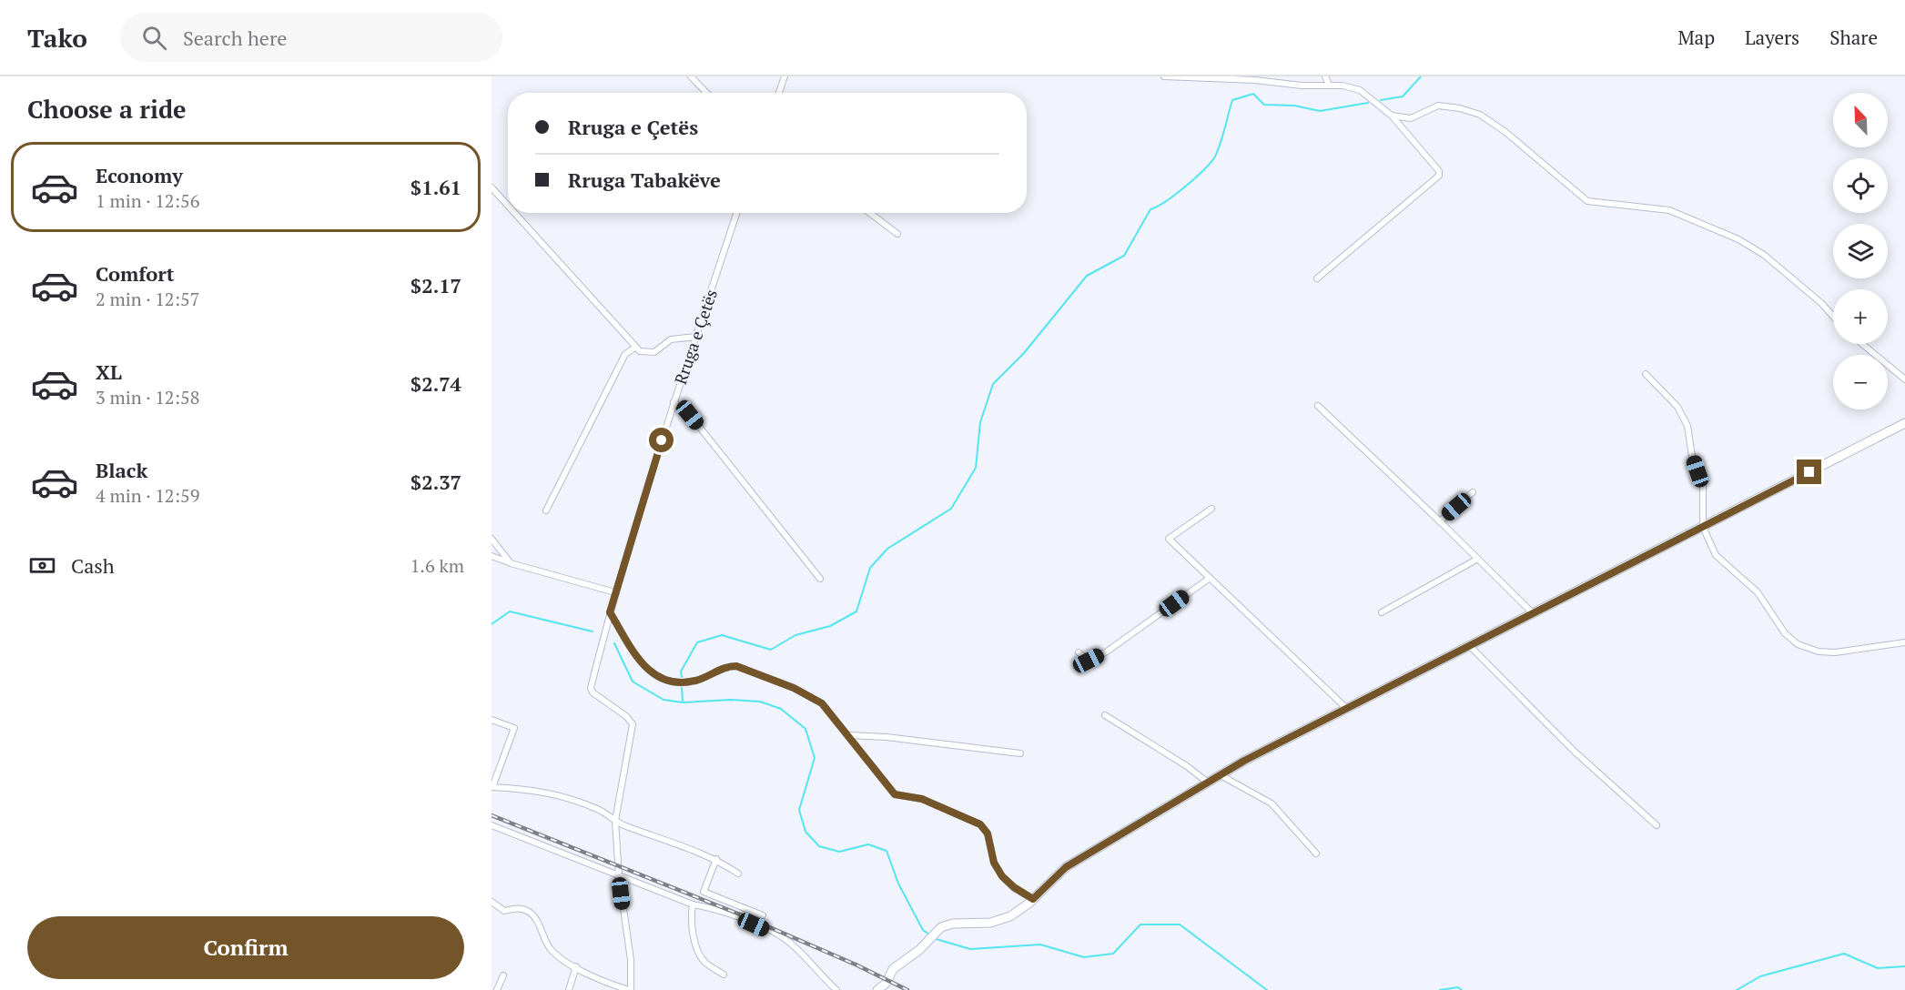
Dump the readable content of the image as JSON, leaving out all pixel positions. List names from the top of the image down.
{
  "streets": {
    "street": ["Rruga e Çetës"]
  },
  "north": "top left",
  "page": {
    "header": "Tako",
    "search": "Search here",
    "nav": ["Map", "Layers", "Share"],
    "heading": "Choose a ride",
    "map_buttons": ["+", "−"],
    "banner": ["Rruga e Çetës", "Rruga Tabakëve"],
    "list": [
      {
        "name": "Economy",
        "note": "1 min · 12:56",
        "value": "$1.61"
      },
      {
        "name": "Comfort",
        "note": "2 min · 12:57",
        "value": "$2.17"
      },
      {
        "name": "XL",
        "note": "3 min · 12:58",
        "value": "$2.74"
      },
      {
        "name": "Black",
        "note": "4 min · 12:59",
        "value": "$2.37"
      }
    ],
    "pay": ["Cash", "1.6 km"],
    "buttons": "Confirm"
  }
}
